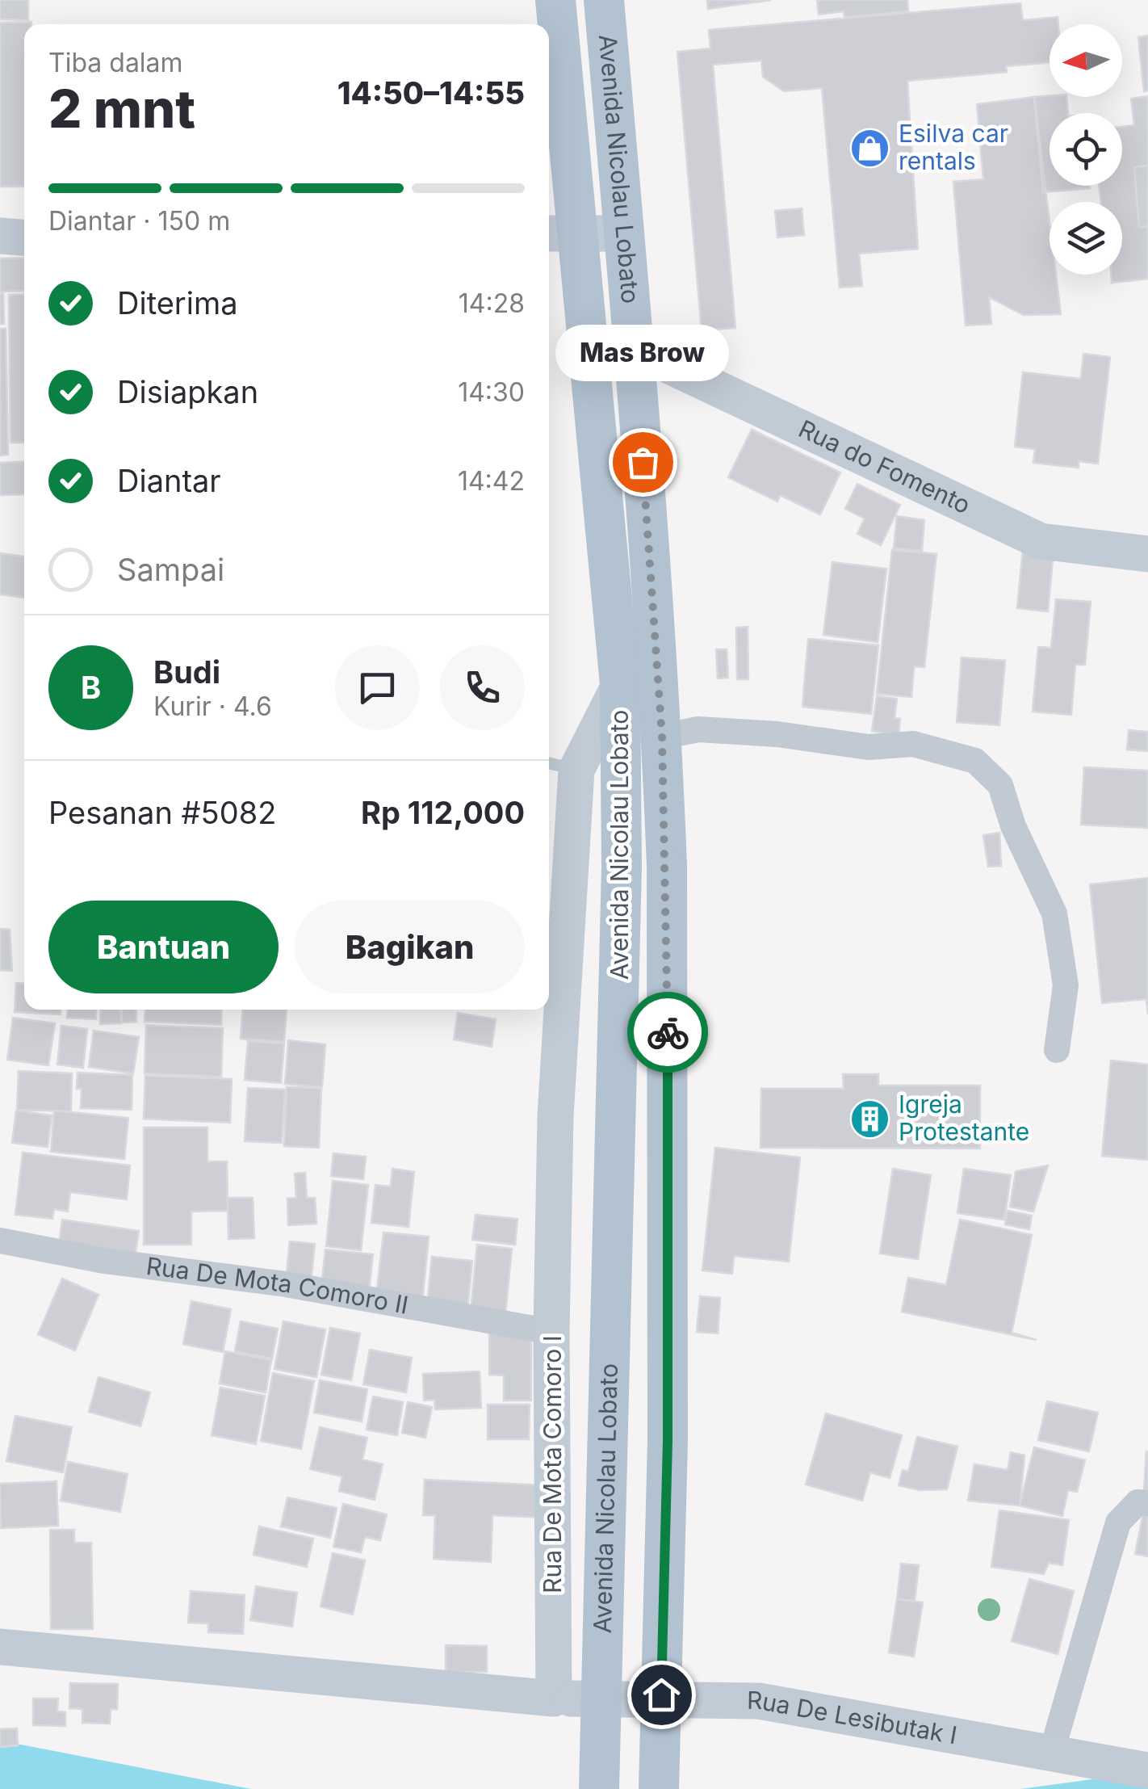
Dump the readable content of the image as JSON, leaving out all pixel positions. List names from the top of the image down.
{
  "streets": {
    "main road": ["Avenida Nicolau Lobato"],
    "street": [
      "Rua do Fomento",
      "Rua De Mota Comoro II",
      "Rua De Mota Comoro I",
      "Rua De Lesibutak I"
    ]
  },
  "crossings": [
    ["Avenida Nicolau Lobato", "Rua do Fomento"],
    ["Avenida Nicolau Lobato", "Rua De Mota Comoro I"],
    ["Rua De Mota Comoro II", "Rua De Mota Comoro I"],
    ["Rua De Mota Comoro I", "Rua De Lesibutak I"]
  ],
  "places": {
    "shop": ["Esilva car rentals"],
    "other": ["Mas Brow"],
    "building": ["Igreja Protestante"]
  },
  "north": "left",
  "page": {
    "heading": ["2 mnt", "Tiba dalam", "14:50–14:55"],
    "panel": [
      "Budi",
      "Kurir · 4.6",
      "Pesanan #5082",
      "Rp 112,000"
    ],
    "bar": "Diantar · 150 m",
    "list": [
      ["Diterima", "14:28"],
      ["Disiapkan", "14:30"],
      ["Diantar", "14:42"],
      "Sampai"
    ],
    "bubble": "Mas Brow",
    "round": "B",
    "buttons": ["Bantuan", "Bagikan"]
  }
}
